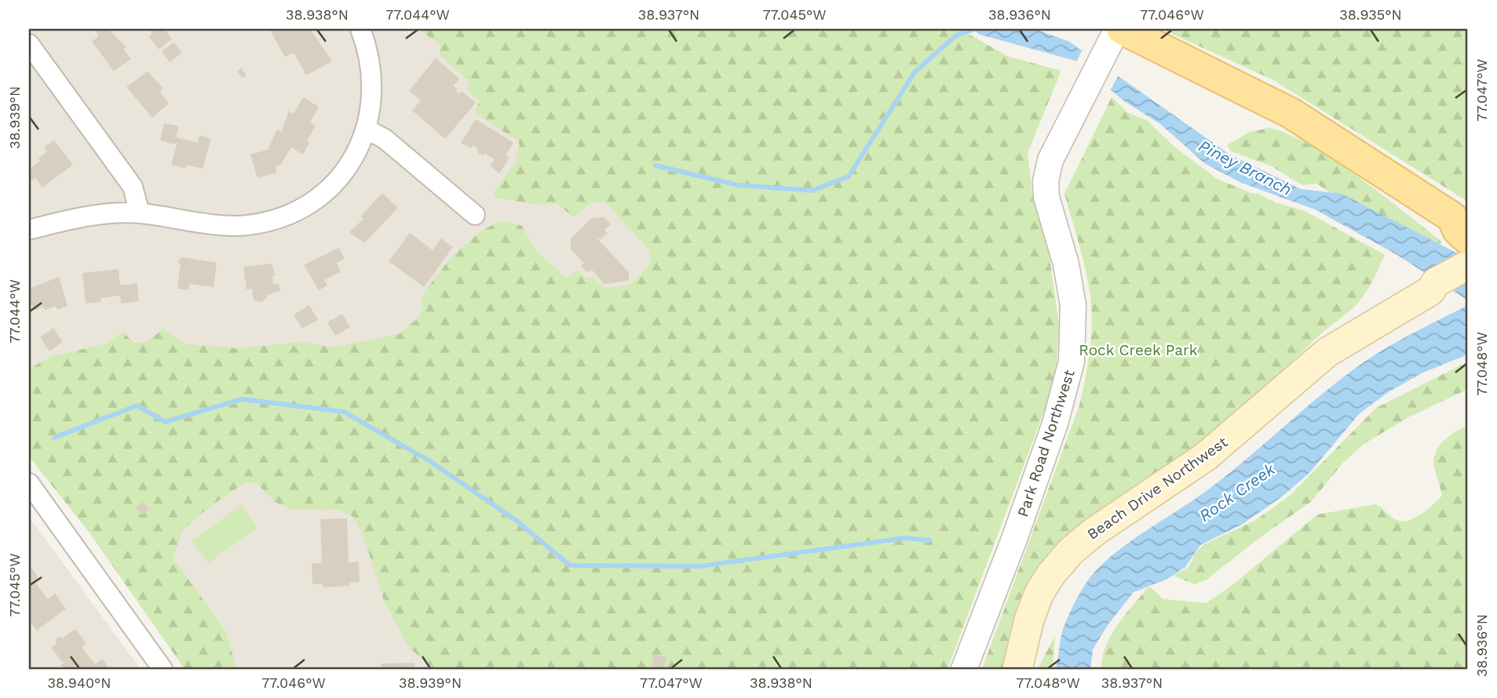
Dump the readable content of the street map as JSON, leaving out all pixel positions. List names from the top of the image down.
{
  "streets": {
    "main road": ["Beach Drive Northwest"],
    "street": ["Park Road Northwest"]
  },
  "water": ["Piney Branch", "Rock Creek"],
  "parks": ["Rock Creek Park"],
  "coordinates": [
    "38.938°N",
    "77.044°W",
    "38.937°N",
    "77.045°W",
    "38.936°N",
    "77.046°W",
    "38.935°N",
    "77.047°W",
    "38.939°N",
    "77.048°W",
    "38.940°N"
  ]
}
